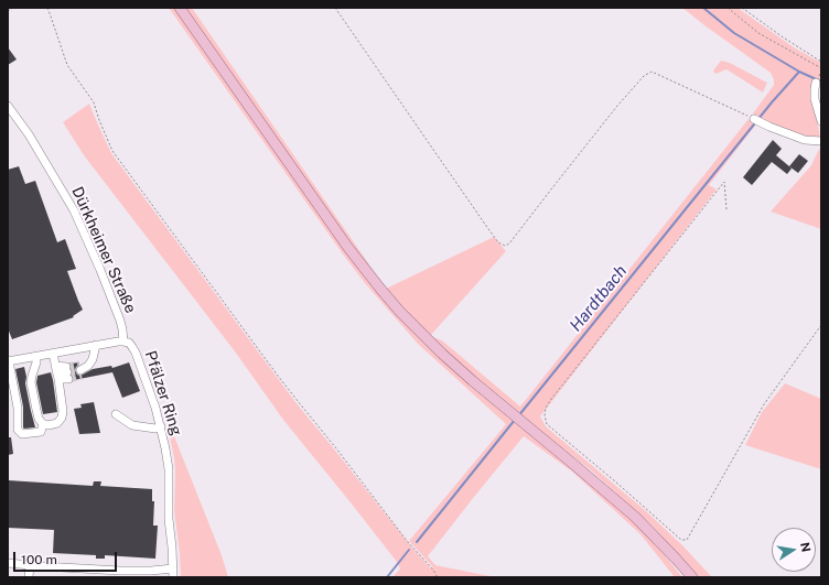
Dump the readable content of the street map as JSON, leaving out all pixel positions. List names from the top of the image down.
{
  "streets": {
    "street": ["Dürkheimer Straße", "Pfälzer Ring"]
  },
  "crossings": [
    ["Dürkheimer Straße", "Pfälzer Ring"]
  ],
  "water": ["Hardtbach"],
  "scale_bar": "100 m",
  "north": "right"
}
